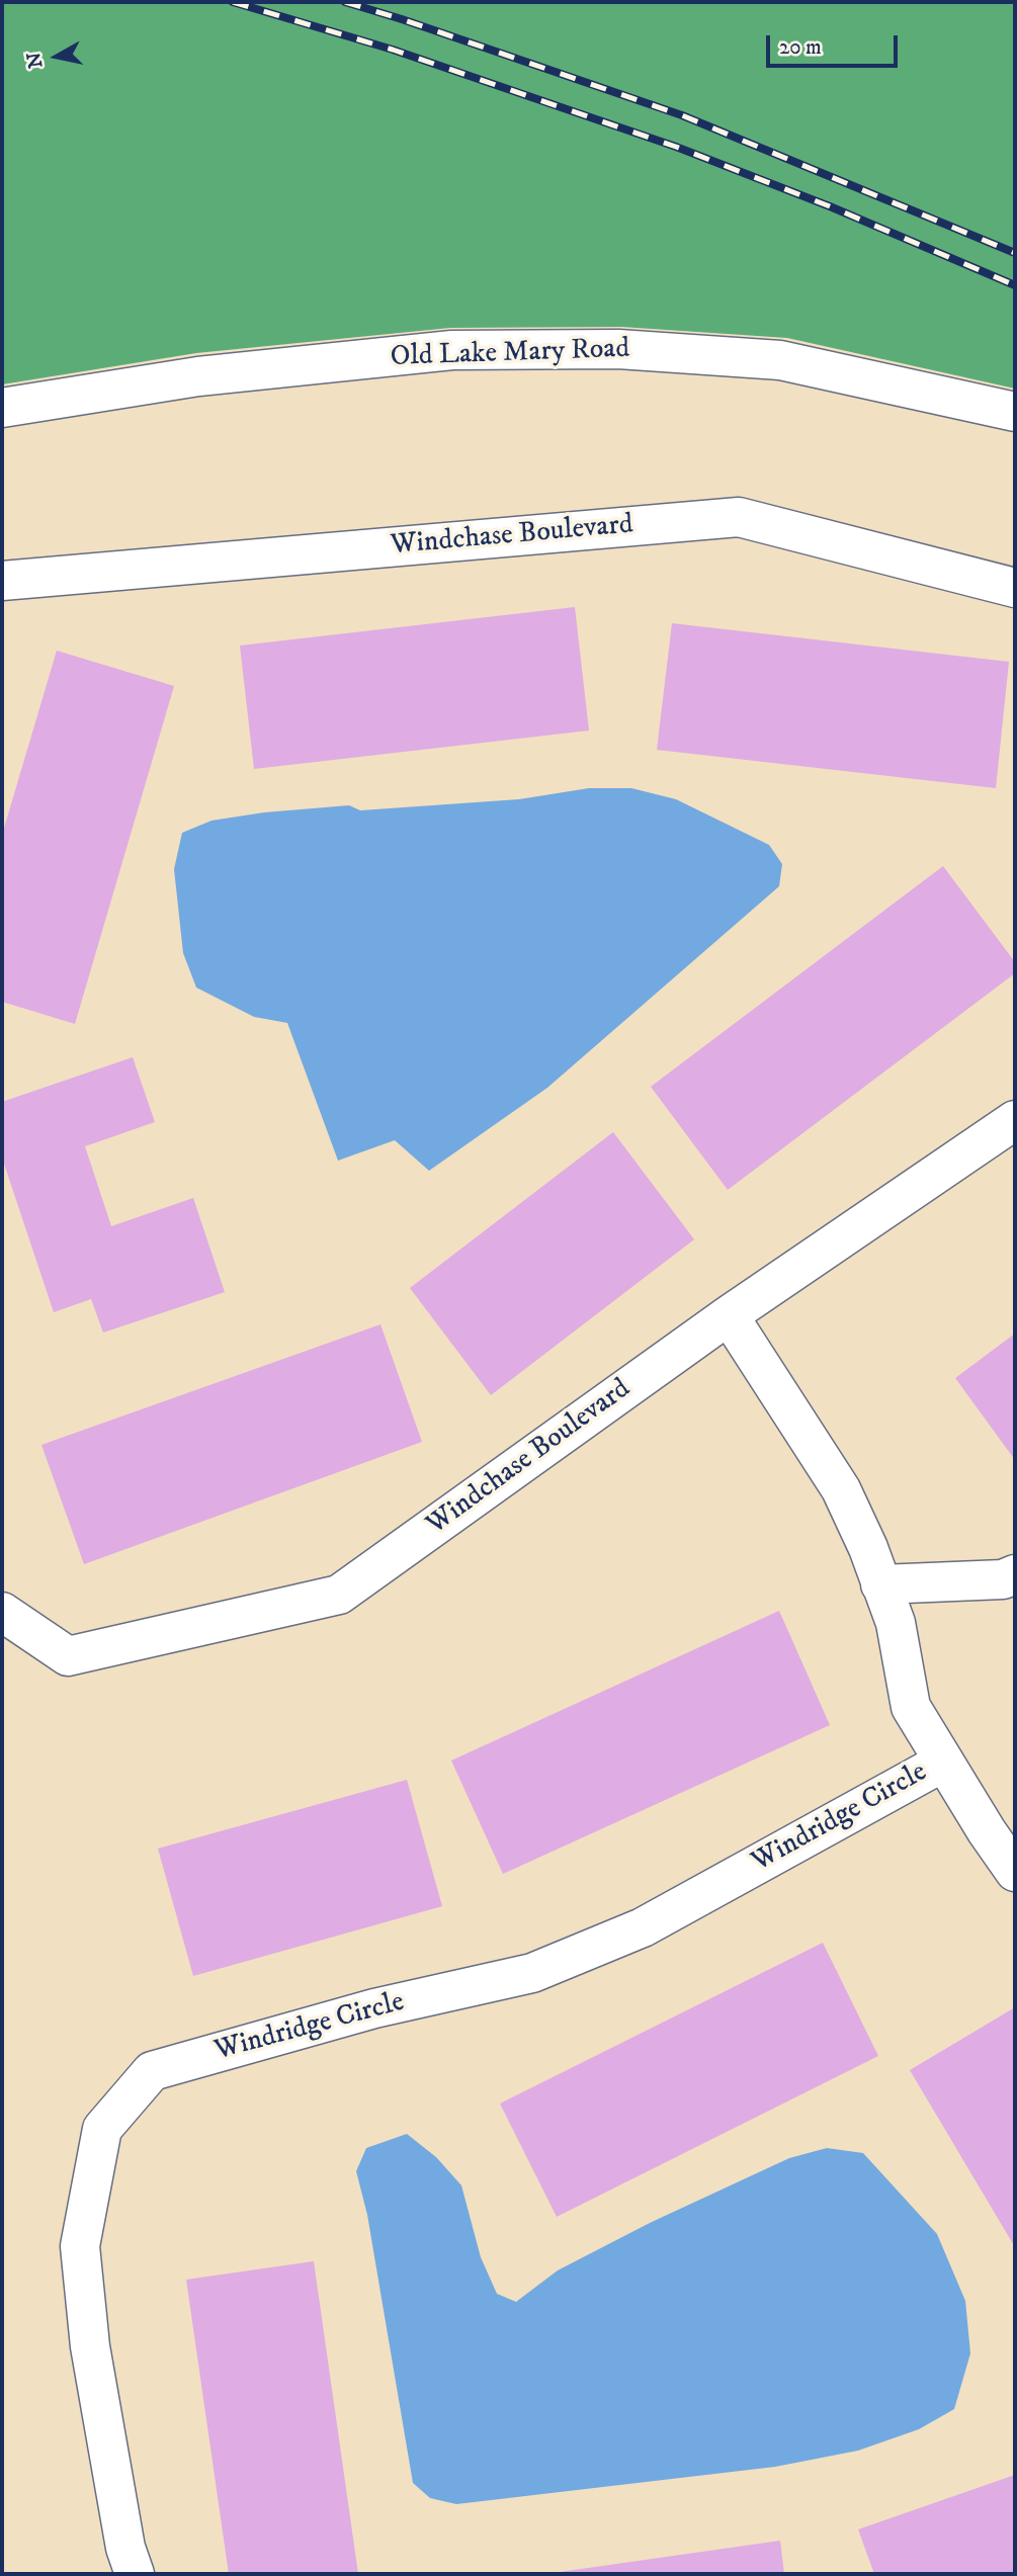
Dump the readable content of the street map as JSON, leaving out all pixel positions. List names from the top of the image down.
{
  "streets": {
    "street": ["Old Lake Mary Road", "Windchase Boulevard", "Windridge Circle"]
  },
  "crossings": [
    ["Windchase Boulevard", "Windridge Circle"]
  ],
  "scale_bar": "20 m",
  "north": "left"
}
